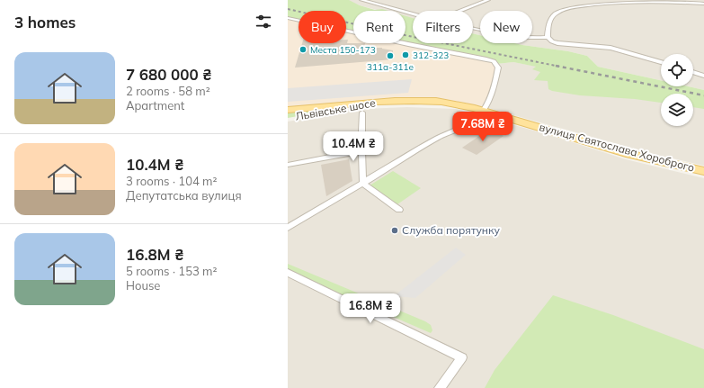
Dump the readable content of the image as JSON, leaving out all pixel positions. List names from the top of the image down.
{
  "streets": {
    "main road": ["Львівське шосе", "вулиця Святослава Хороброго"]
  },
  "crossings": [
    ["Львівське шосе", "вулиця Святослава Хороброго"]
  ],
  "places": [
    "Места 150-173",
    "312-323",
    "311а-311е",
    "Служба порятунку"
  ],
  "page": {
    "heading": "3 homes",
    "chip": [
      "Buy",
      "Rent",
      "Filters",
      "New"
    ],
    "list": [
      {
        "name": "7 680 000 ₴",
        "note": "2 rooms · 58 m² · Apartment"
      },
      {
        "name": "10.4M ₴",
        "note": "3 rooms · 104 m² · Депутатська вулиця"
      },
      {
        "name": "16.8M ₴",
        "note": "5 rooms · 153 m² · House"
      }
    ],
    "price": ["7.68M ₴", "10.4M ₴", "16.8M ₴"]
  }
}
